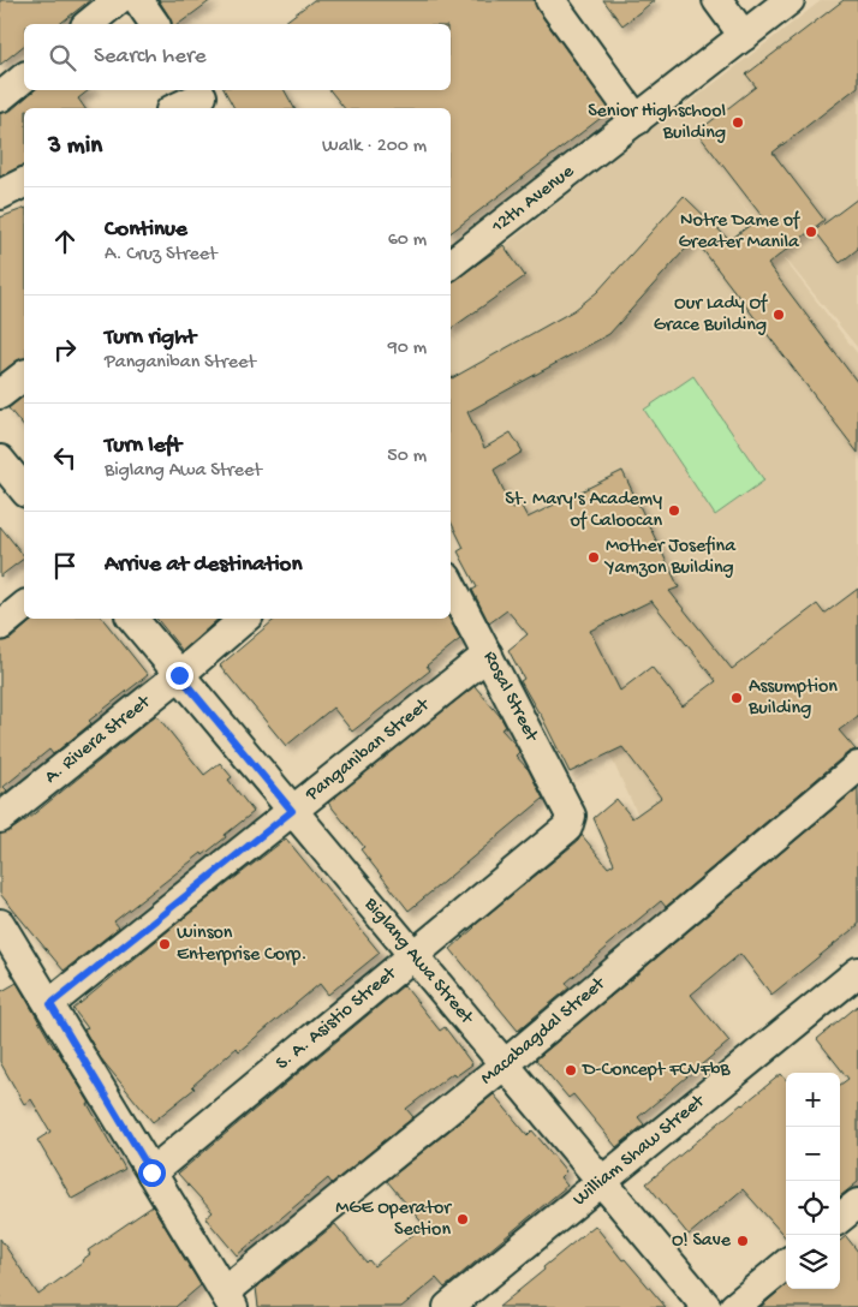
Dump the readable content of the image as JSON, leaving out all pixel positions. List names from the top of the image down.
{
  "streets": {
    "street": [
      "12th Avenue",
      "Rosal Street",
      "A. Rivera Street",
      "Panganiban Street",
      "Biglang Awa Street",
      "S. A. Asistio Street",
      "Macabagdal Street",
      "William Shaw Street"
    ]
  },
  "crossings": [
    ["Rosal Street", "Panganiban Street"],
    ["Rosal Street", "S. A. Asistio Street"],
    ["A. Rivera Street", "Biglang Awa Street"],
    ["Panganiban Street", "Biglang Awa Street"],
    ["Biglang Awa Street", "S. A. Asistio Street"],
    ["Biglang Awa Street", "Macabagdal Street"],
    ["Biglang Awa Street", "William Shaw Street"]
  ],
  "places": [
    "Senior Highschool Building",
    "Notre Dame of Greater Manila",
    "Our Lady Of Grace Building",
    "St. Mary's Academy of Caloocan",
    "Mother Josefina Yamzon Building",
    "Assumption Building",
    "Winson Enterprise Corp.",
    "D-Concept FCVFbB",
    "MGE Operator Section",
    "O! Save"
  ],
  "page": {
    "search": "Search here",
    "heading": ["3 min", "Walk · 200 m"],
    "list": [
      ["Continue", "A. Cruz Street", "60 m"],
      ["Turn right", "Panganiban Street", "90 m"],
      ["Turn left", "Biglang Awa Street", "50 m"],
      "Arrive at destination"
    ],
    "map_buttons": ["+", "−"]
  }
}
